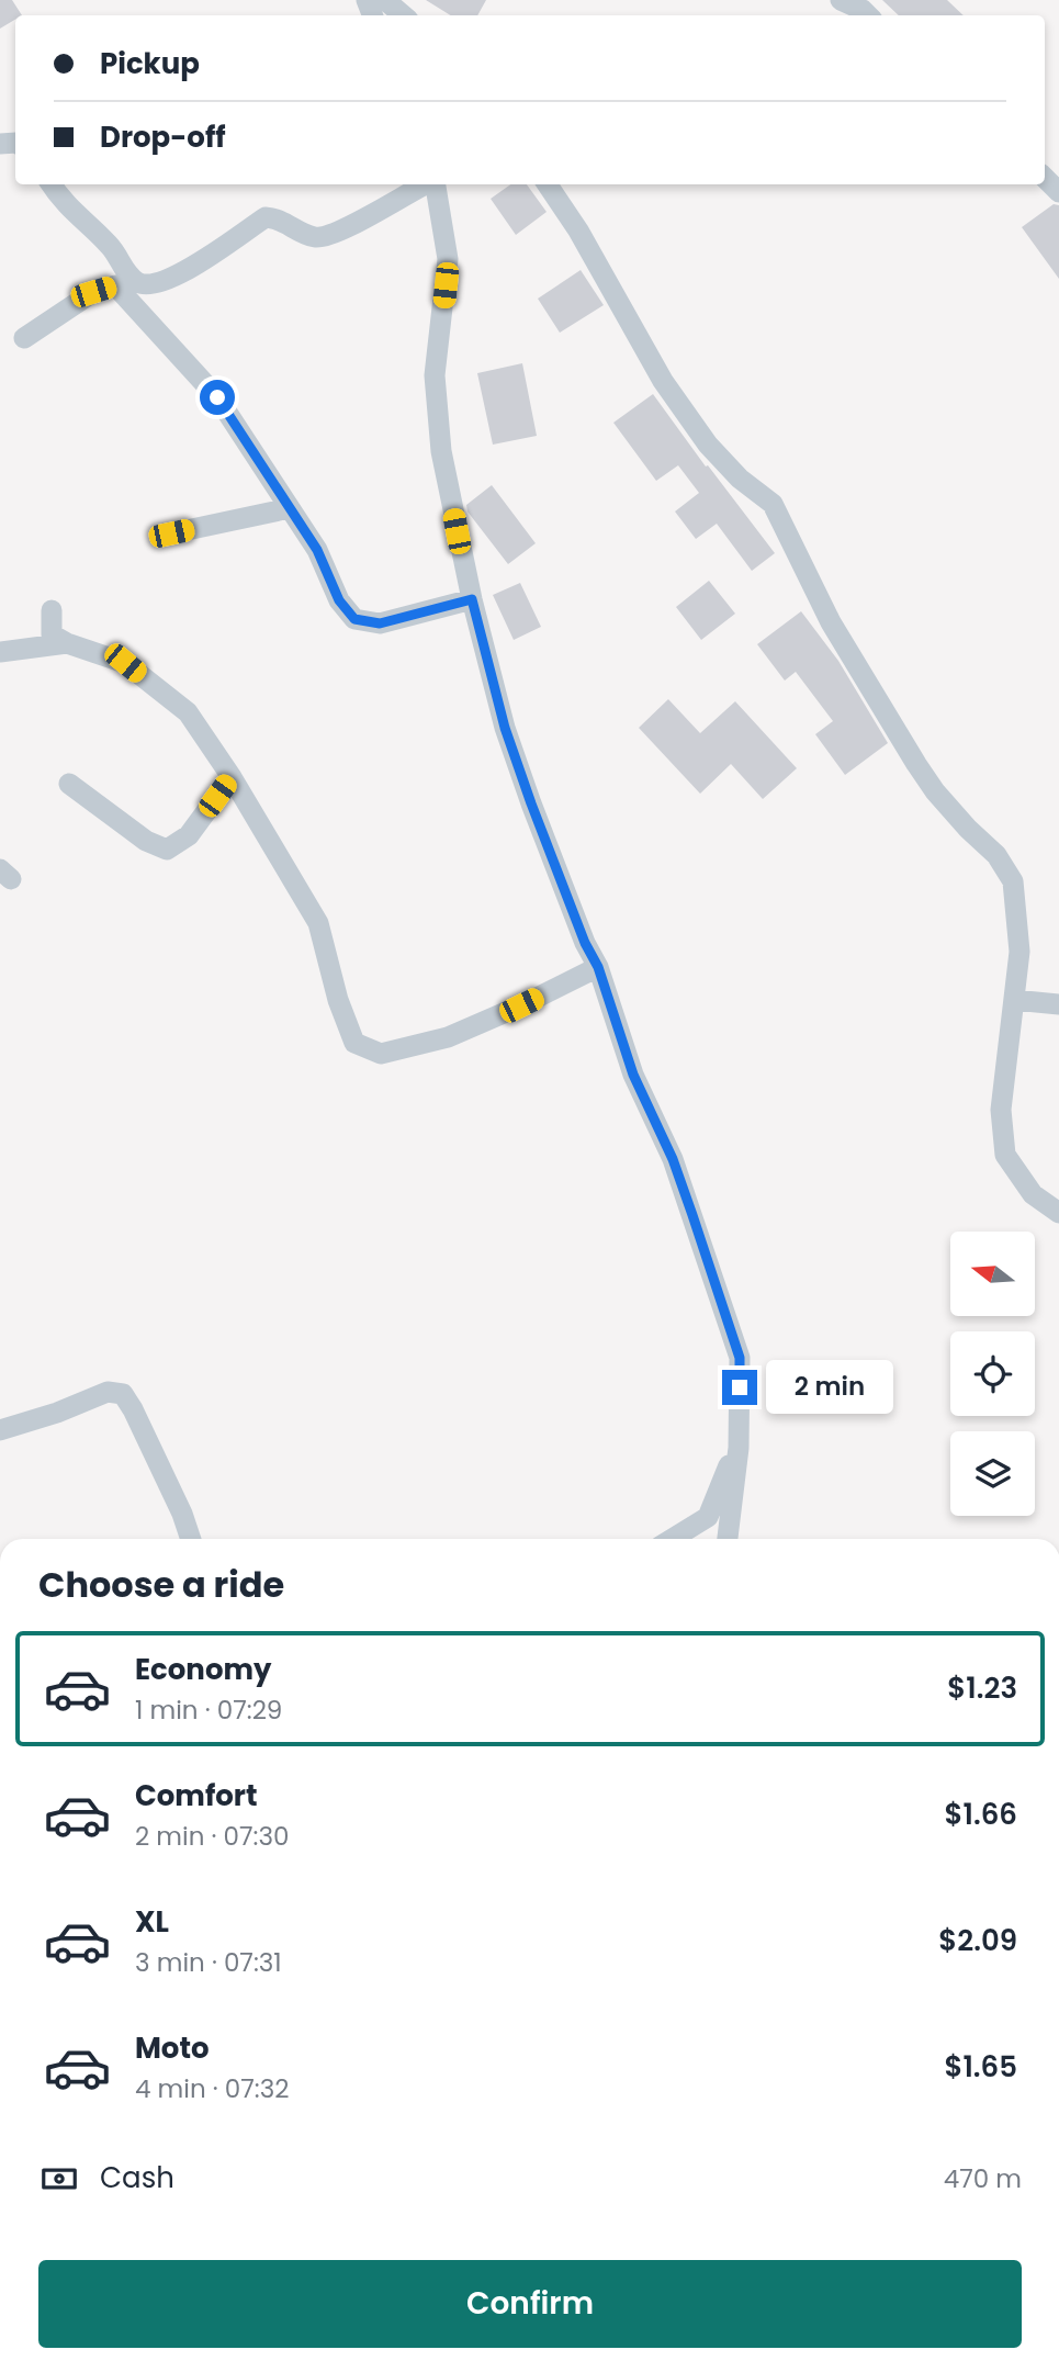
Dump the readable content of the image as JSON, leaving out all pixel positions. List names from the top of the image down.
{
  "north": "left",
  "page": {
    "banner": ["Pickup", "Drop-off"],
    "bubble": "2 min",
    "heading": "Choose a ride",
    "list": [
      {
        "name": "Economy",
        "note": "1 min · 07:29",
        "value": "$1.23"
      },
      {
        "name": "Comfort",
        "note": "2 min · 07:30",
        "value": "$1.66"
      },
      {
        "name": "XL",
        "note": "3 min · 07:31",
        "value": "$2.09"
      },
      {
        "name": "Moto",
        "note": "4 min · 07:32",
        "value": "$1.65"
      }
    ],
    "pay": ["Cash", "470 m"],
    "buttons": "Confirm"
  }
}
